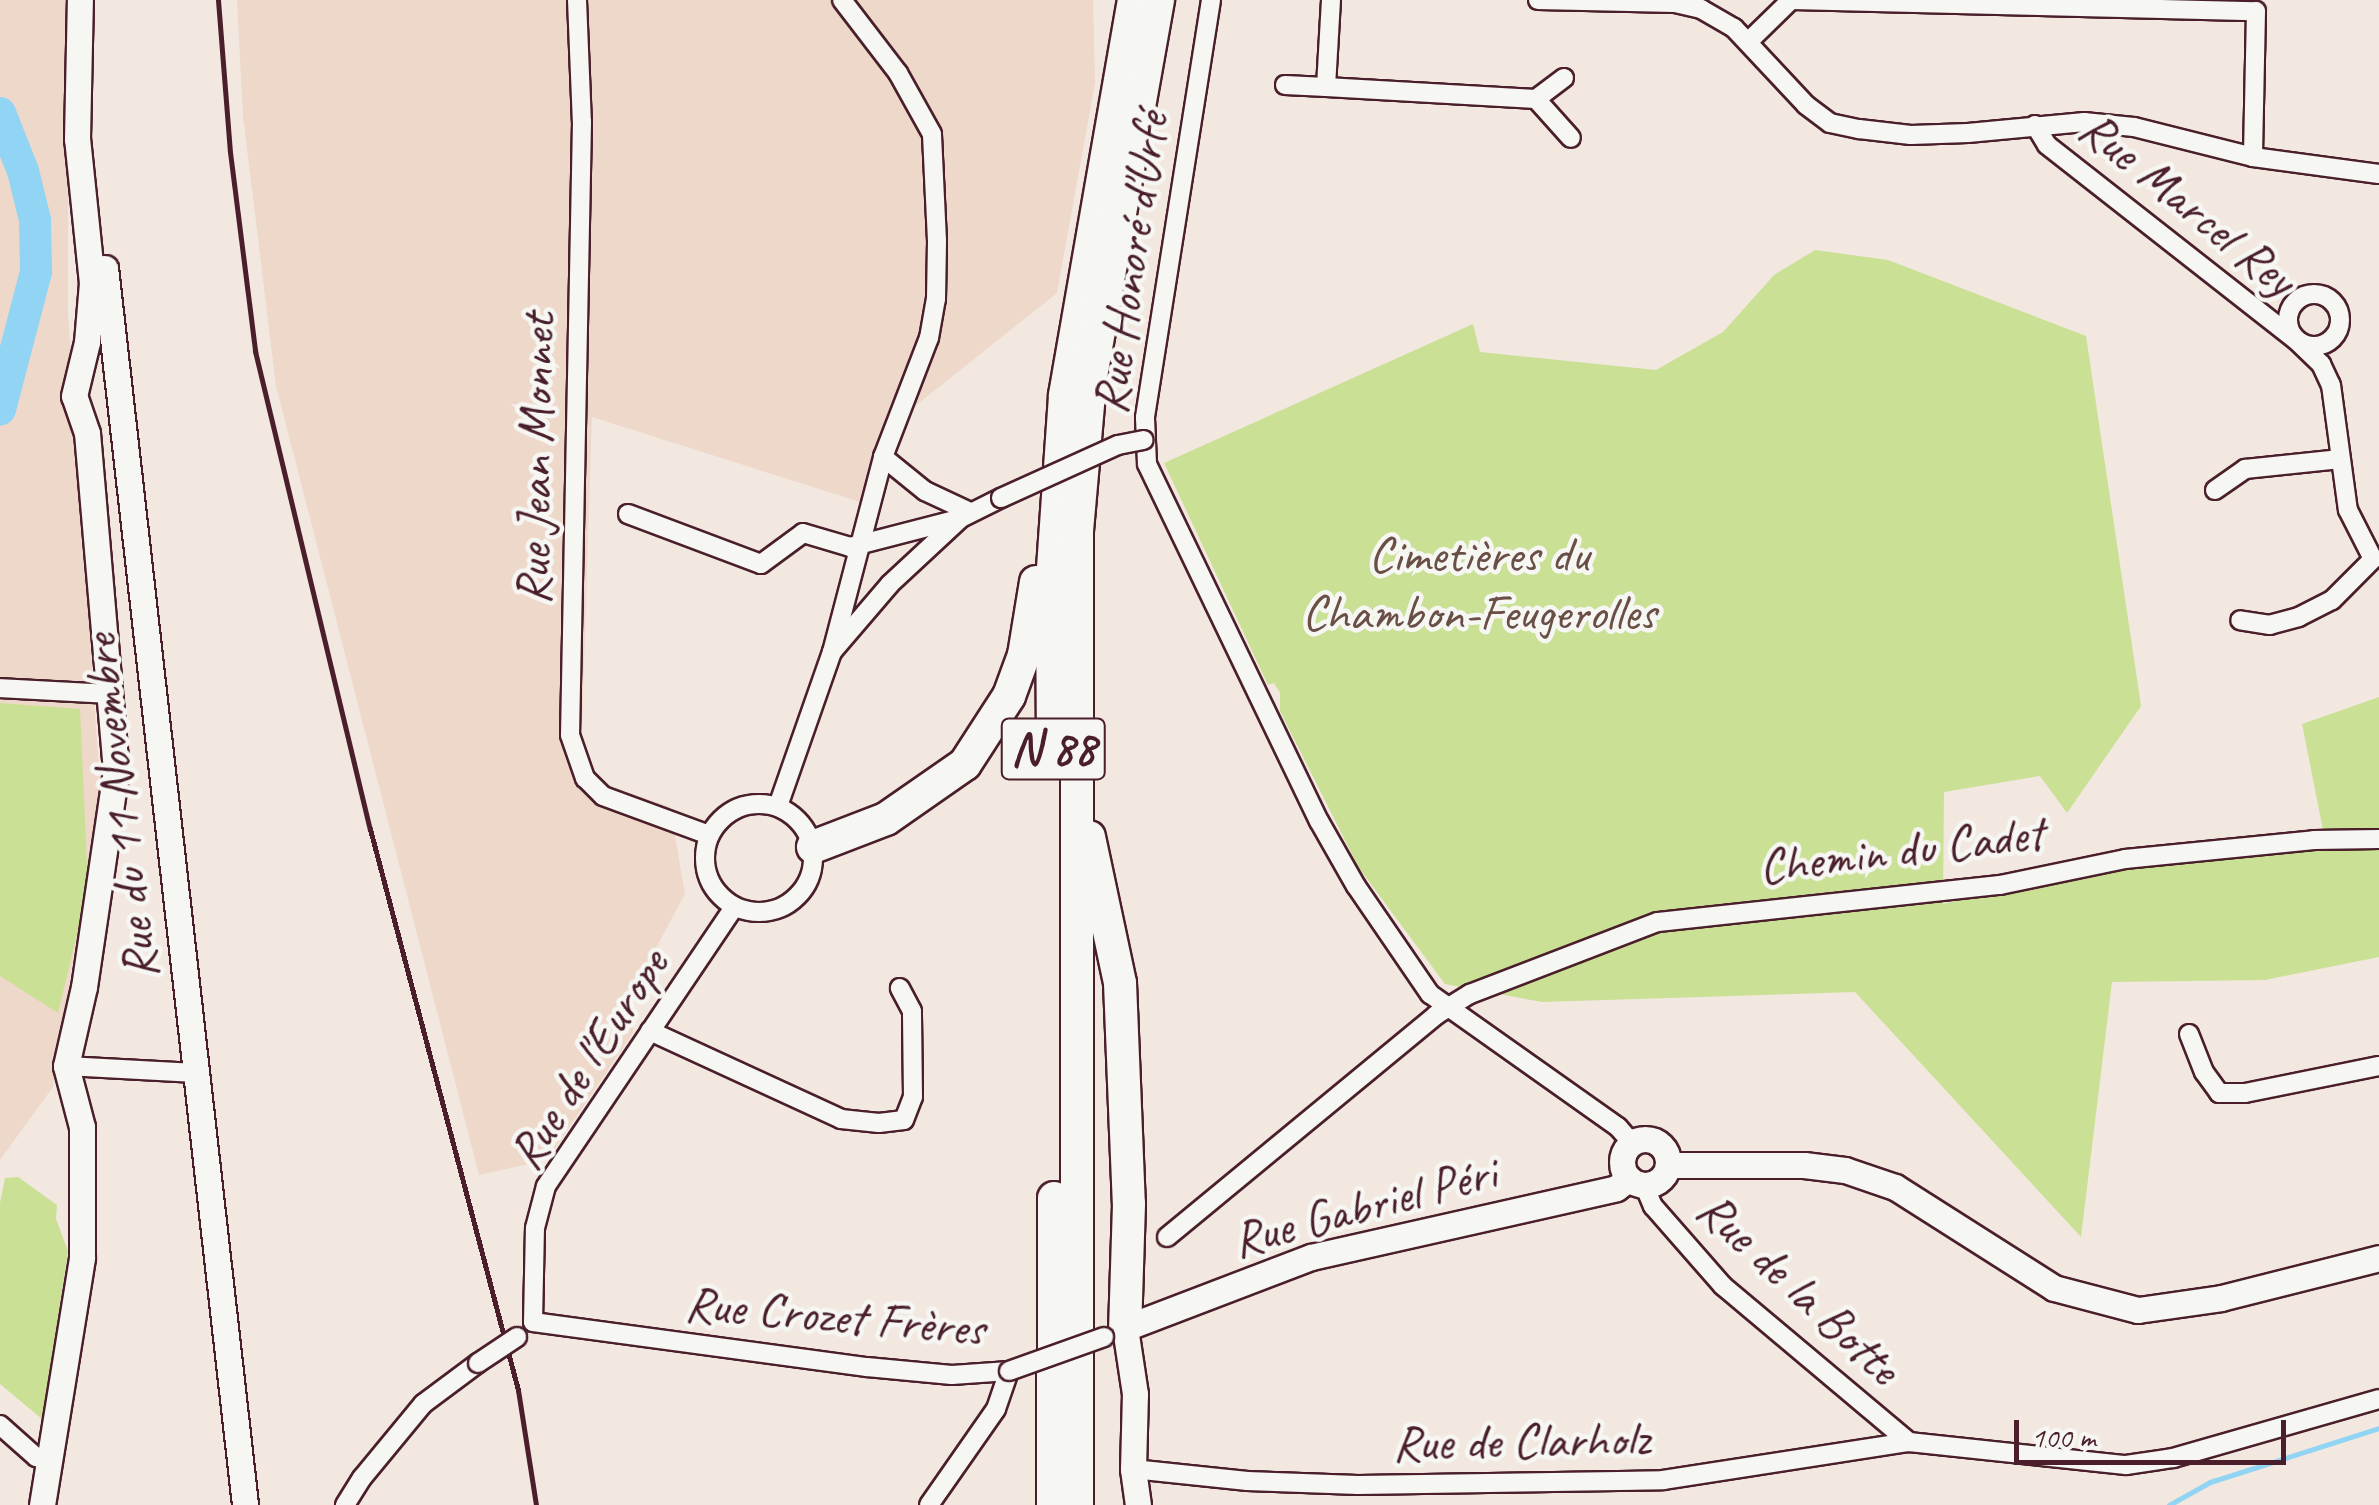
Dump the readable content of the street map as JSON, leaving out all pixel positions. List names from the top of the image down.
{
  "streets": {
    "highway": ["N 88"],
    "main road": ["Rue du 11 Novembre", "Rue Gabriel Péri"],
    "street": [
      "Rue Marcel Rey",
      "Rue Honoré d'Urfé",
      "Rue Jean Monnet",
      "Chemin du Cadet",
      "Rue de l'Europe",
      "Rue de la Botte",
      "Rue Crozet Frères",
      "Rue de Clarholz"
    ]
  },
  "crossings": [
    ["Rue Honoré d'Urfé", "Chemin du Cadet"],
    ["Rue Honoré d'Urfé", "Rue Gabriel Péri"],
    ["Rue Honoré d'Urfé", "Rue de la Botte"],
    ["Rue Jean Monnet", "N 88"],
    ["Rue Jean Monnet", "Rue de l'Europe"],
    ["N 88", "Rue de l'Europe"],
    ["Rue de l'Europe", "Rue Crozet Frères"],
    ["Rue Gabriel Péri", "Rue de la Botte"],
    ["Rue Gabriel Péri", "Rue Crozet Frères"],
    ["Rue de la Botte", "Rue de Clarholz"]
  ],
  "parks": ["Cimetières du Chambon-Feugerolles"],
  "scale_bar": "100 m"
}
